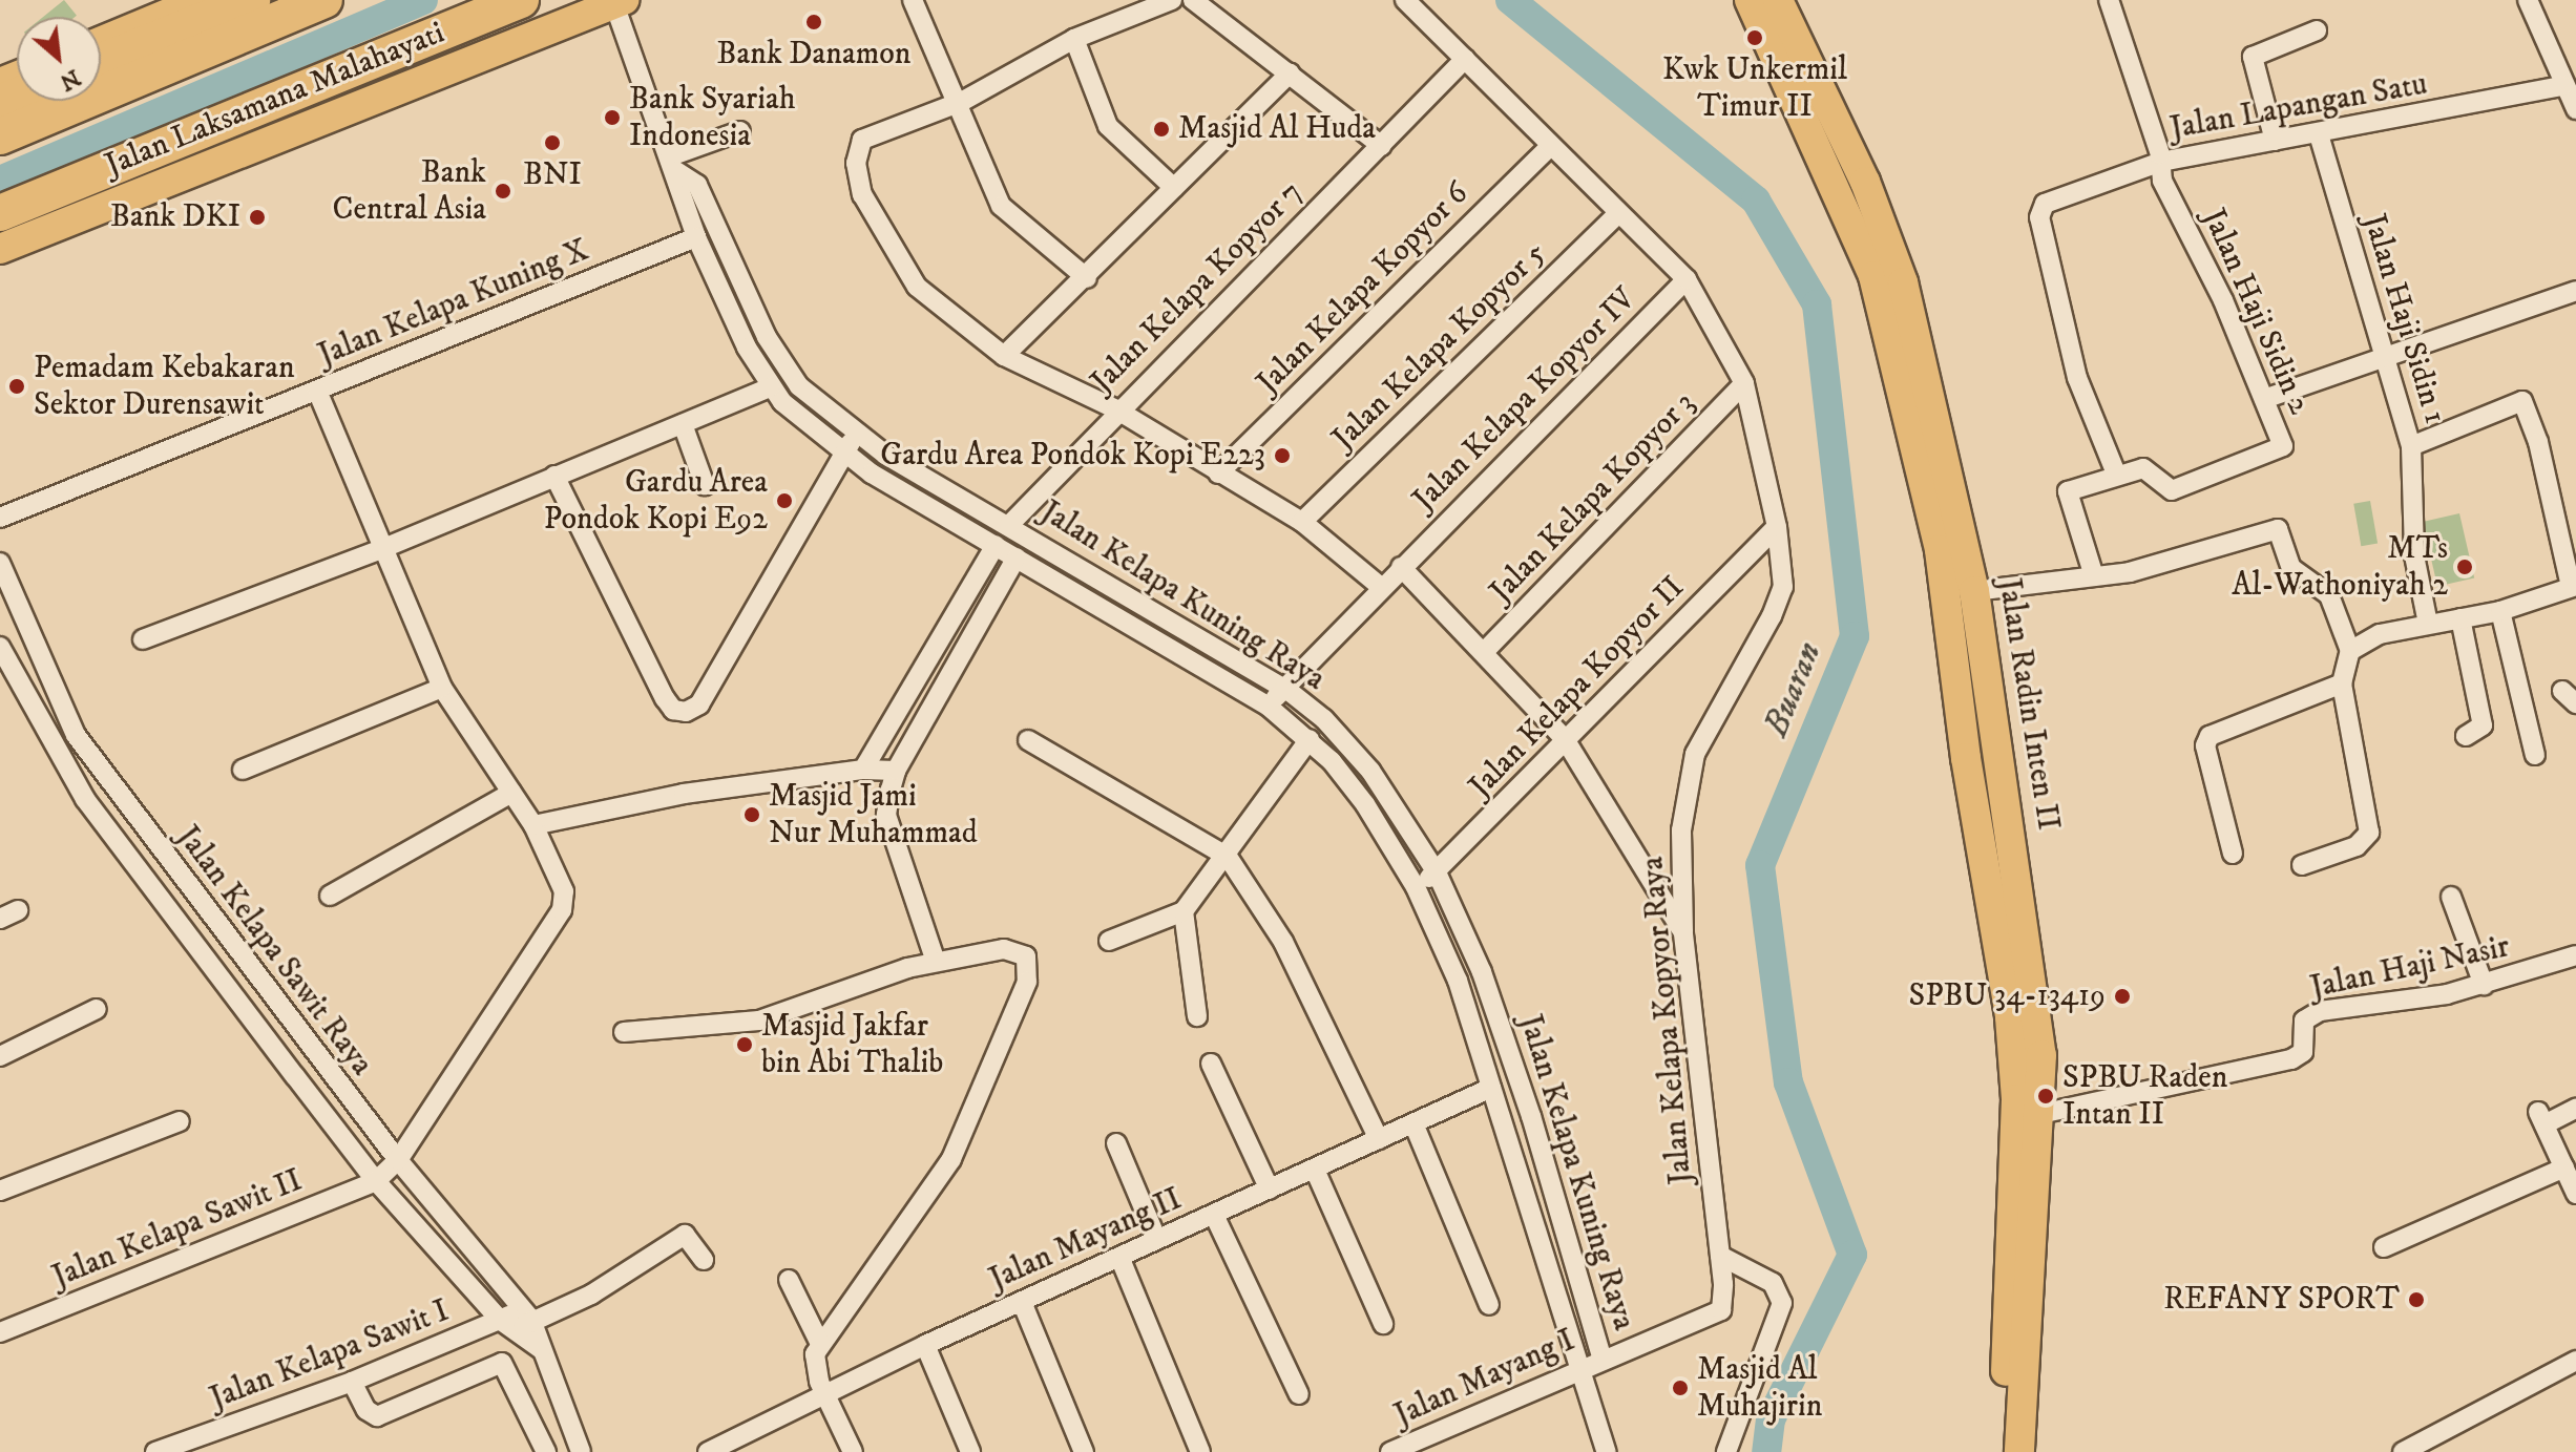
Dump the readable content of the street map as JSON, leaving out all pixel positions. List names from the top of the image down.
{
  "streets": {
    "main road": ["Jalan Laksamana Malahayati", "Jalan Radin Inten II"],
    "street": [
      "Jalan Lapangan Satu",
      "Jalan Kelapa Kopyor 7",
      "Jalan Kelapa Kopyor 6",
      "Jalan Kelapa Kuning X",
      "Jalan Haji Sidin 2",
      "Jalan Haji Sidin 1",
      "Jalan Kelapa Kopyor 5",
      "Jalan Kelapa Kopyor IV",
      "Jalan Kelapa Kopyor 3",
      "Jalan Kelapa Kuning Raya",
      "Jalan Kelapa Kopyor II",
      "Jalan Kelapa Sawit Raya",
      "Jalan Haji Nasir",
      "Jalan Kelapa Kopyor Raya",
      "Jalan Kelapa Sawit II",
      "Jalan Mayang II",
      "Jalan Kelapa Sawit I",
      "Jalan Mayang I"
    ]
  },
  "crossings": [
    ["Jalan Laksamana Malahayati", "Jalan Kelapa Kuning Raya"],
    ["Jalan Lapangan Satu", "Jalan Haji Sidin 2"],
    ["Jalan Lapangan Satu", "Jalan Haji Sidin 1"],
    ["Jalan Kelapa Kopyor 7", "Jalan Kelapa Kuning Raya"],
    ["Jalan Kelapa Kopyor 7", "Jalan Kelapa Kopyor Raya"],
    ["Jalan Kelapa Kopyor 6", "Jalan Kelapa Kopyor Raya"],
    ["Jalan Kelapa Kuning X", "Jalan Kelapa Kuning Raya"],
    ["Jalan Kelapa Kopyor 5", "Jalan Kelapa Kopyor Raya"],
    ["Jalan Kelapa Kopyor IV", "Jalan Kelapa Kuning Raya"],
    ["Jalan Kelapa Kopyor IV", "Jalan Kelapa Kopyor Raya"],
    ["Jalan Kelapa Kopyor 3", "Jalan Kelapa Kopyor Raya"],
    ["Jalan Kelapa Kuning Raya", "Jalan Kelapa Kopyor II"],
    ["Jalan Kelapa Kuning Raya", "Jalan Kelapa Kopyor Raya"],
    ["Jalan Kelapa Kuning Raya", "Jalan Mayang II"],
    ["Jalan Kelapa Kuning Raya", "Jalan Mayang I"],
    ["Jalan Kelapa Kopyor II", "Jalan Kelapa Kopyor Raya"],
    ["Jalan Radin Inten II", "Jalan Haji Nasir"],
    ["Jalan Kelapa Sawit Raya", "Jalan Kelapa Sawit II"],
    ["Jalan Kelapa Sawit Raya", "Jalan Kelapa Sawit I"],
    ["Jalan Kelapa Kopyor Raya", "Jalan Mayang I"]
  ],
  "water": ["Buaran"],
  "places": [
    "Bank Danamon",
    "Kwk Unkermil Timur II",
    "Bank Syariah Indonesia",
    "Masjid Al Huda",
    "BNI",
    "Bank Central Asia",
    "Bank DKI",
    "Pemadam Kebakaran Sektor Durensawit",
    "Gardu Area Pondok Kopi E223",
    "Gardu Area Pondok Kopi E92",
    "MTs Al-Wathoniyah 2",
    "Masjid Jami Nur Muhammad",
    "SPBU 34-13419",
    "Masjid Jakfar bin Abi Thalib",
    "SPBU Raden Intan II",
    "REFANY SPORT",
    "Masjid Al Muhajirin"
  ],
  "north": "bottom right"
}
